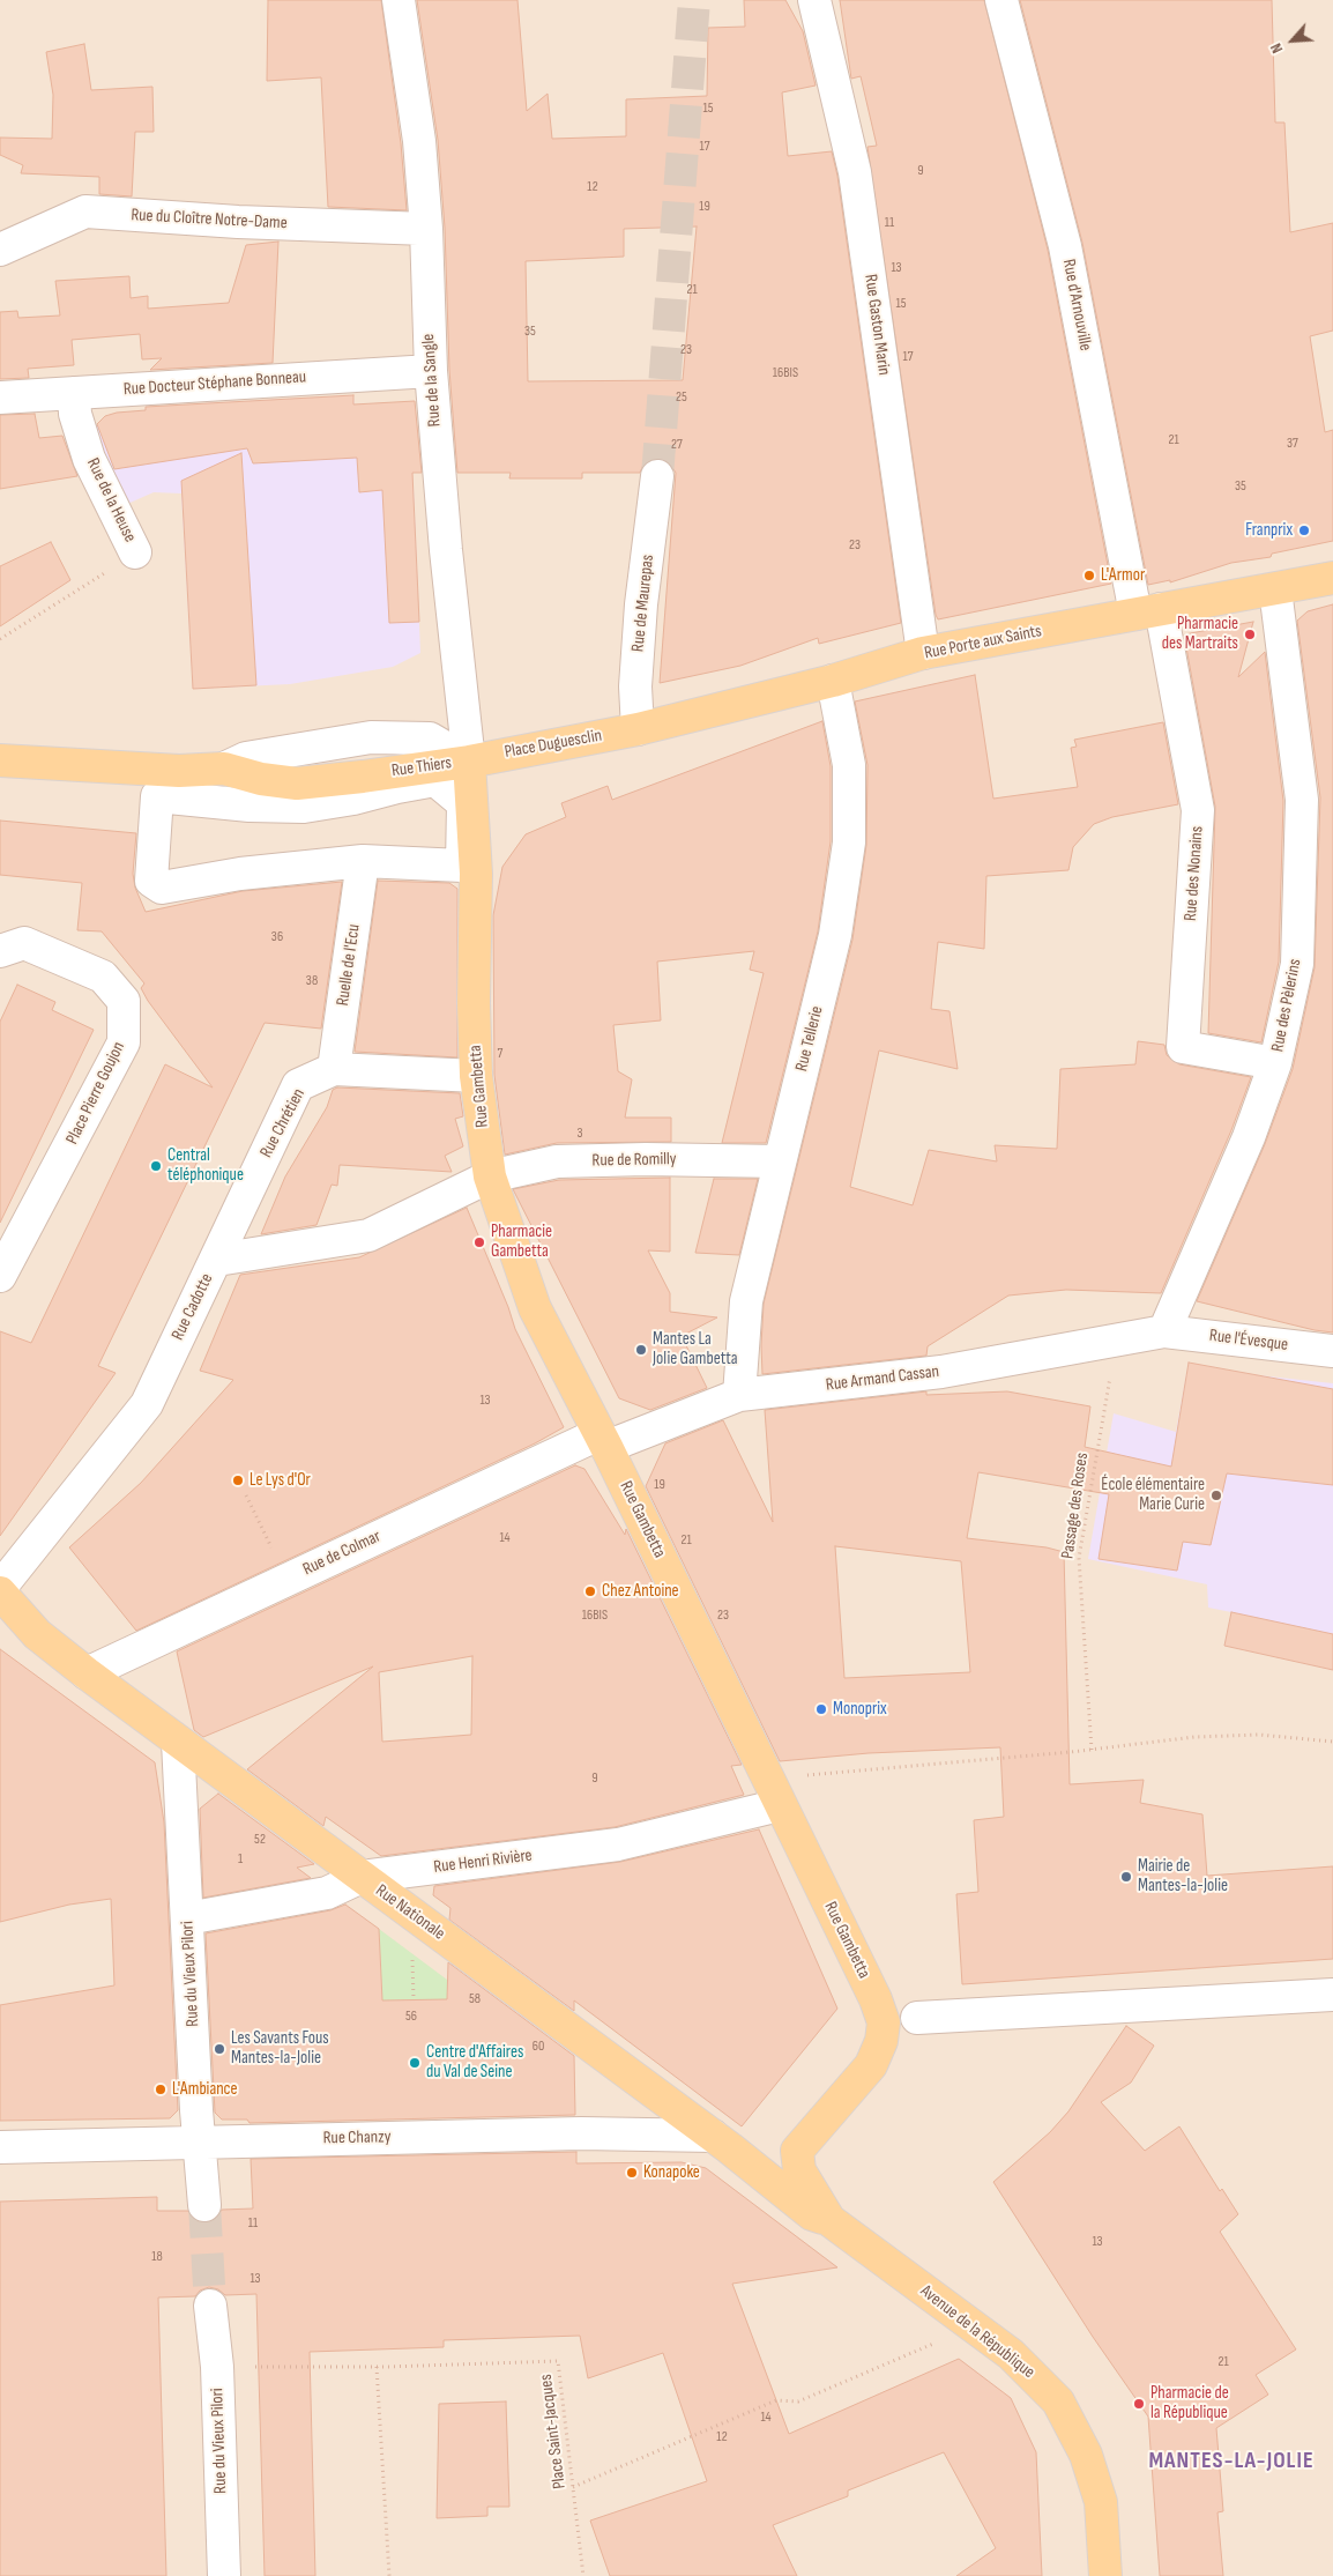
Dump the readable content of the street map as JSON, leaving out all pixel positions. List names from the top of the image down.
{
  "streets": {
    "main road": [
      "Rue Porte aux Saints",
      "Place Duguesclin",
      "Rue Thiers",
      "Rue Gambetta",
      "Rue Nationale",
      "Avenue de la République"
    ],
    "street": [
      "Rue du Cloître Notre-Dame",
      "Rue d'Arnouville",
      "Rue Gaston Marin",
      "Rue de la Sangle",
      "Rue Docteur Stéphane Bonneau",
      "Rue de la Heuse",
      "Rue de Maurepas",
      "Rue des Nonains",
      "Ruelle de l'Ecu",
      "Rue des Pèlerins",
      "Rue Tellerie",
      "Place Pierre Goujon",
      "Rue Chrétien",
      "Rue de Romilly",
      "Rue Cadotte",
      "Rue l'Évesque",
      "Rue Armand Cassan",
      "Rue de Colmar",
      "Rue Henri Rivière",
      "Rue du Vieux Pilori",
      "Rue Chanzy"
    ],
    "path": ["Passage des Roses", "Place Saint-Jacques"]
  },
  "crossings": [
    ["Rue du Cloître Notre-Dame", "Rue de la Sangle"],
    ["Rue d'Arnouville", "Rue Porte aux Saints"],
    ["Rue d'Arnouville", "Rue des Nonains"],
    ["Rue Gaston Marin", "Rue Porte aux Saints"],
    ["Rue de la Sangle", "Rue Docteur Stéphane Bonneau"],
    ["Rue de la Sangle", "Place Duguesclin"],
    ["Rue de la Sangle", "Rue Thiers"],
    ["Rue de la Sangle", "Rue Gambetta"],
    ["Rue Docteur Stéphane Bonneau", "Rue de la Heuse"],
    ["Rue de Maurepas", "Rue Porte aux Saints"],
    ["Rue de Maurepas", "Place Duguesclin"],
    ["Rue Porte aux Saints", "Place Duguesclin"],
    ["Rue Porte aux Saints", "Rue des Nonains"],
    ["Rue Porte aux Saints", "Rue des Pèlerins"],
    ["Rue Porte aux Saints", "Rue Tellerie"],
    ["Place Duguesclin", "Rue Thiers"],
    ["Place Duguesclin", "Rue Gambetta"],
    ["Rue Thiers", "Rue Gambetta"],
    ["Rue des Nonains", "Rue des Pèlerins"],
    ["Ruelle de l'Ecu", "Rue Chrétien"],
    ["Rue des Pèlerins", "Rue l'Évesque"],
    ["Rue des Pèlerins", "Rue Armand Cassan"],
    ["Rue Tellerie", "Rue de Romilly"],
    ["Rue Tellerie", "Rue Armand Cassan"],
    ["Rue Gambetta", "Rue Chrétien"],
    ["Rue Gambetta", "Rue de Romilly"],
    ["Rue Gambetta", "Rue Cadotte"],
    ["Rue Gambetta", "Rue Armand Cassan"],
    ["Rue Gambetta", "Rue de Colmar"],
    ["Rue Gambetta", "Rue Henri Rivière"],
    ["Rue Chrétien", "Rue Cadotte"],
    ["Rue de Romilly", "Rue Cadotte"],
    ["Rue l'Évesque", "Rue Armand Cassan"],
    ["Rue Armand Cassan", "Passage des Roses"],
    ["Rue Armand Cassan", "Rue de Colmar"],
    ["Rue de Colmar", "Rue Nationale"],
    ["Rue Henri Rivière", "Rue Nationale"],
    ["Rue Henri Rivière", "Rue du Vieux Pilori"],
    ["Rue Nationale", "Rue du Vieux Pilori"],
    ["Rue Nationale", "Rue Chanzy"],
    ["Rue Nationale", "Avenue de la République"],
    ["Rue du Vieux Pilori", "Rue Chanzy"],
    ["Rue du Vieux Pilori", "Place Saint-Jacques"]
  ],
  "districts": ["MANTES-LA-JOLIE"],
  "places": [
    "Franprix",
    "L'Armor",
    "Pharmacie des Martraits",
    "Central téléphonique",
    "Pharmacie Gambetta",
    "Mantes La Jolie Gambetta",
    "Le Lys d'Or",
    "École élémentaire Marie Curie",
    "Chez Antoine",
    "Monoprix",
    "Mairie de Mantes-la-Jolie",
    "Les Savants Fous Mantes-la-Jolie",
    "Centre d'Affaires du Val de Seine",
    "L'Ambiance",
    "Konapoke",
    "Pharmacie de la République"
  ],
  "house_numbers": [
    "15",
    "17",
    "9",
    "12",
    "19",
    "11",
    "13",
    "21",
    "15",
    "35",
    "23",
    "17",
    "16BIS",
    "25",
    "21",
    "37",
    "27",
    "35",
    "23",
    "36",
    "38",
    "7",
    "3",
    "13",
    "19",
    "14",
    "21",
    "16BIS",
    "23",
    "9",
    "52",
    "1",
    "58",
    "56",
    "60",
    "11",
    "13",
    "18",
    "13",
    "21",
    "14",
    "12"
  ],
  "north": "bottom left"
}
